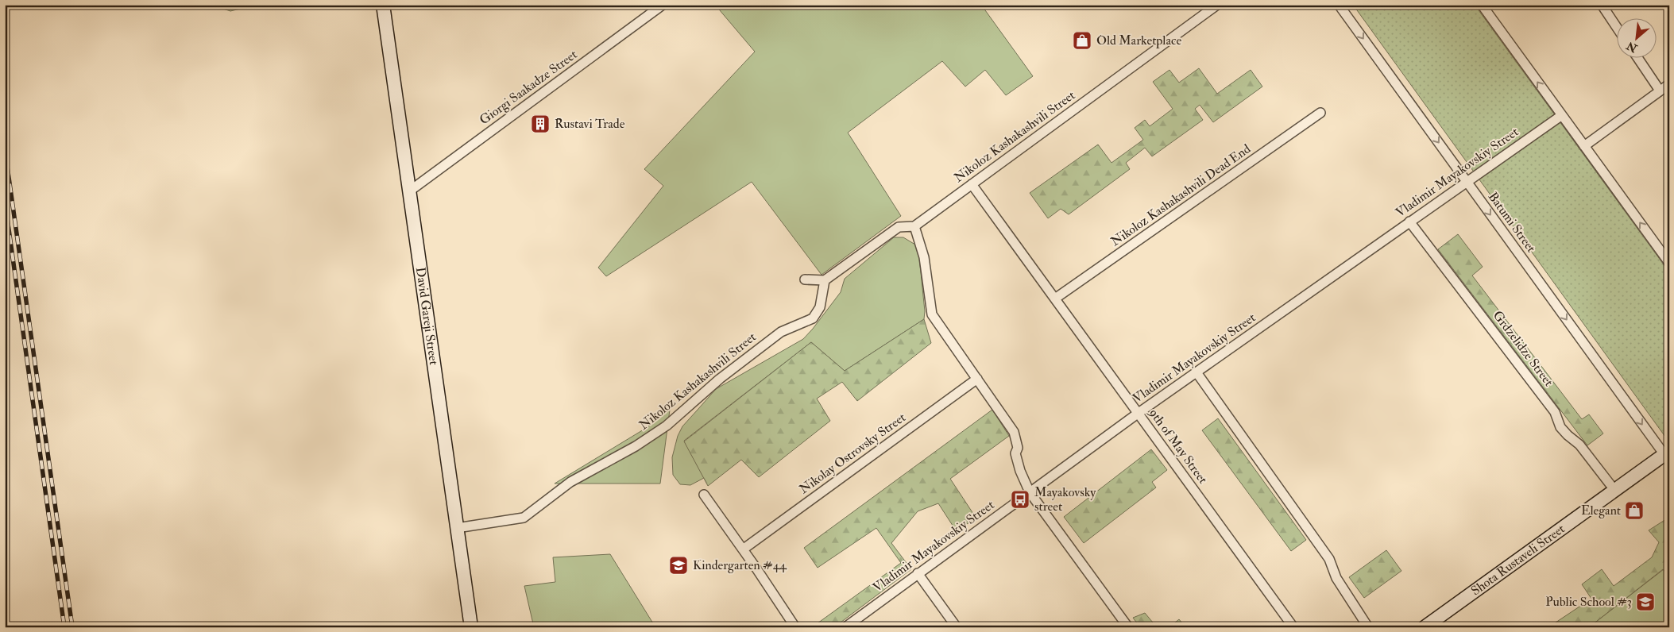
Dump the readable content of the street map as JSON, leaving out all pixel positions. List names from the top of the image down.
{
  "streets": {
    "main road": ["David Gareji Street", "Shota Rustaveli Street"],
    "street": [
      "Giorgi Saakadze Street",
      "Nikoloz Kashakashvili Street",
      "Vladimir Mayakovskiy Street",
      "Nikoloz Kashakashvili Dead End",
      "Batumi Street",
      "Grdzelidze Street",
      "9th of May Street",
      "Nikolay Ostrovsky Street"
    ]
  },
  "crossings": [
    ["Giorgi Saakadze Street", "David Gareji Street"],
    ["Nikoloz Kashakashvili Street", "David Gareji Street"],
    ["Nikoloz Kashakashvili Street", "9th of May Street"],
    ["Vladimir Mayakovskiy Street", "Batumi Street"],
    ["Vladimir Mayakovskiy Street", "Grdzelidze Street"],
    ["Vladimir Mayakovskiy Street", "9th of May Street"],
    ["Nikoloz Kashakashvili Dead End", "9th of May Street"],
    ["Batumi Street", "Shota Rustaveli Street"],
    ["Grdzelidze Street", "Shota Rustaveli Street"]
  ],
  "one_way": ["Batumi Street"],
  "places": {
    "shop": ["Old Marketplace", "Elegant"],
    "building": ["Rustavi Trade"],
    "bus stop": ["Mayakovsky street"],
    "school or university": ["Kindergarten #44", "Public School #3"]
  },
  "north": "bottom left"
}
